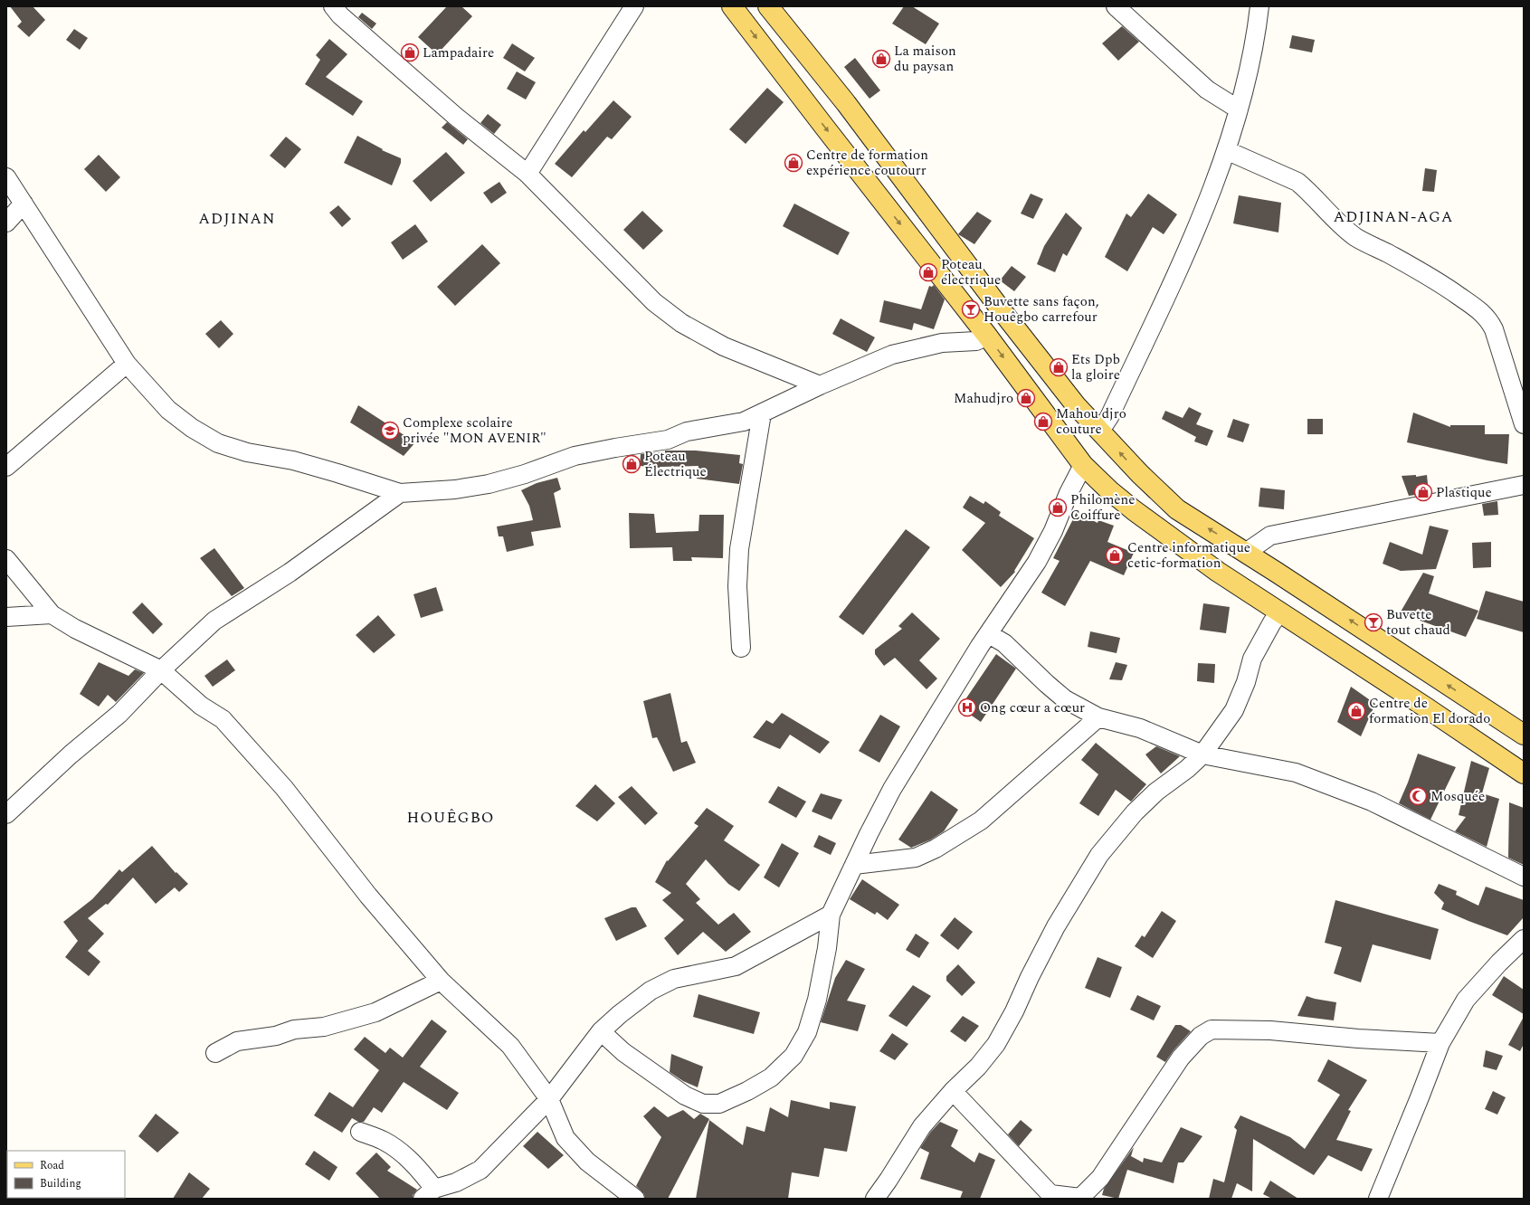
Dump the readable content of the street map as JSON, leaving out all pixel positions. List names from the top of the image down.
{
  "districts": ["ADJINAN-AGA", "ADJINAN", "HOUÊGBO"],
  "places": {
    "shop": [
      "Lampadaire",
      "La maison du paysan",
      "Centre de formation expérience coutourr",
      "Poteau électrique",
      "Ets Dpb la gloire",
      "Mahudjro",
      "Mahou djro couture",
      "Poteau Électrique",
      "Plastique",
      "Philomène Coiffure",
      "Centre informatique cetic-formation",
      "Centre de formation El dorado"
    ],
    "bar": ["Buvette sans façon, Houêgbo carrefour", "Buvette tout chaud"],
    "school or university": ["Complexe scolaire privée \"MON AVENIR\""],
    "hospital": ["Ong cœur a cœur"],
    "mosque": ["Mosquée"]
  },
  "legend": ["Road", "Building"]
}
